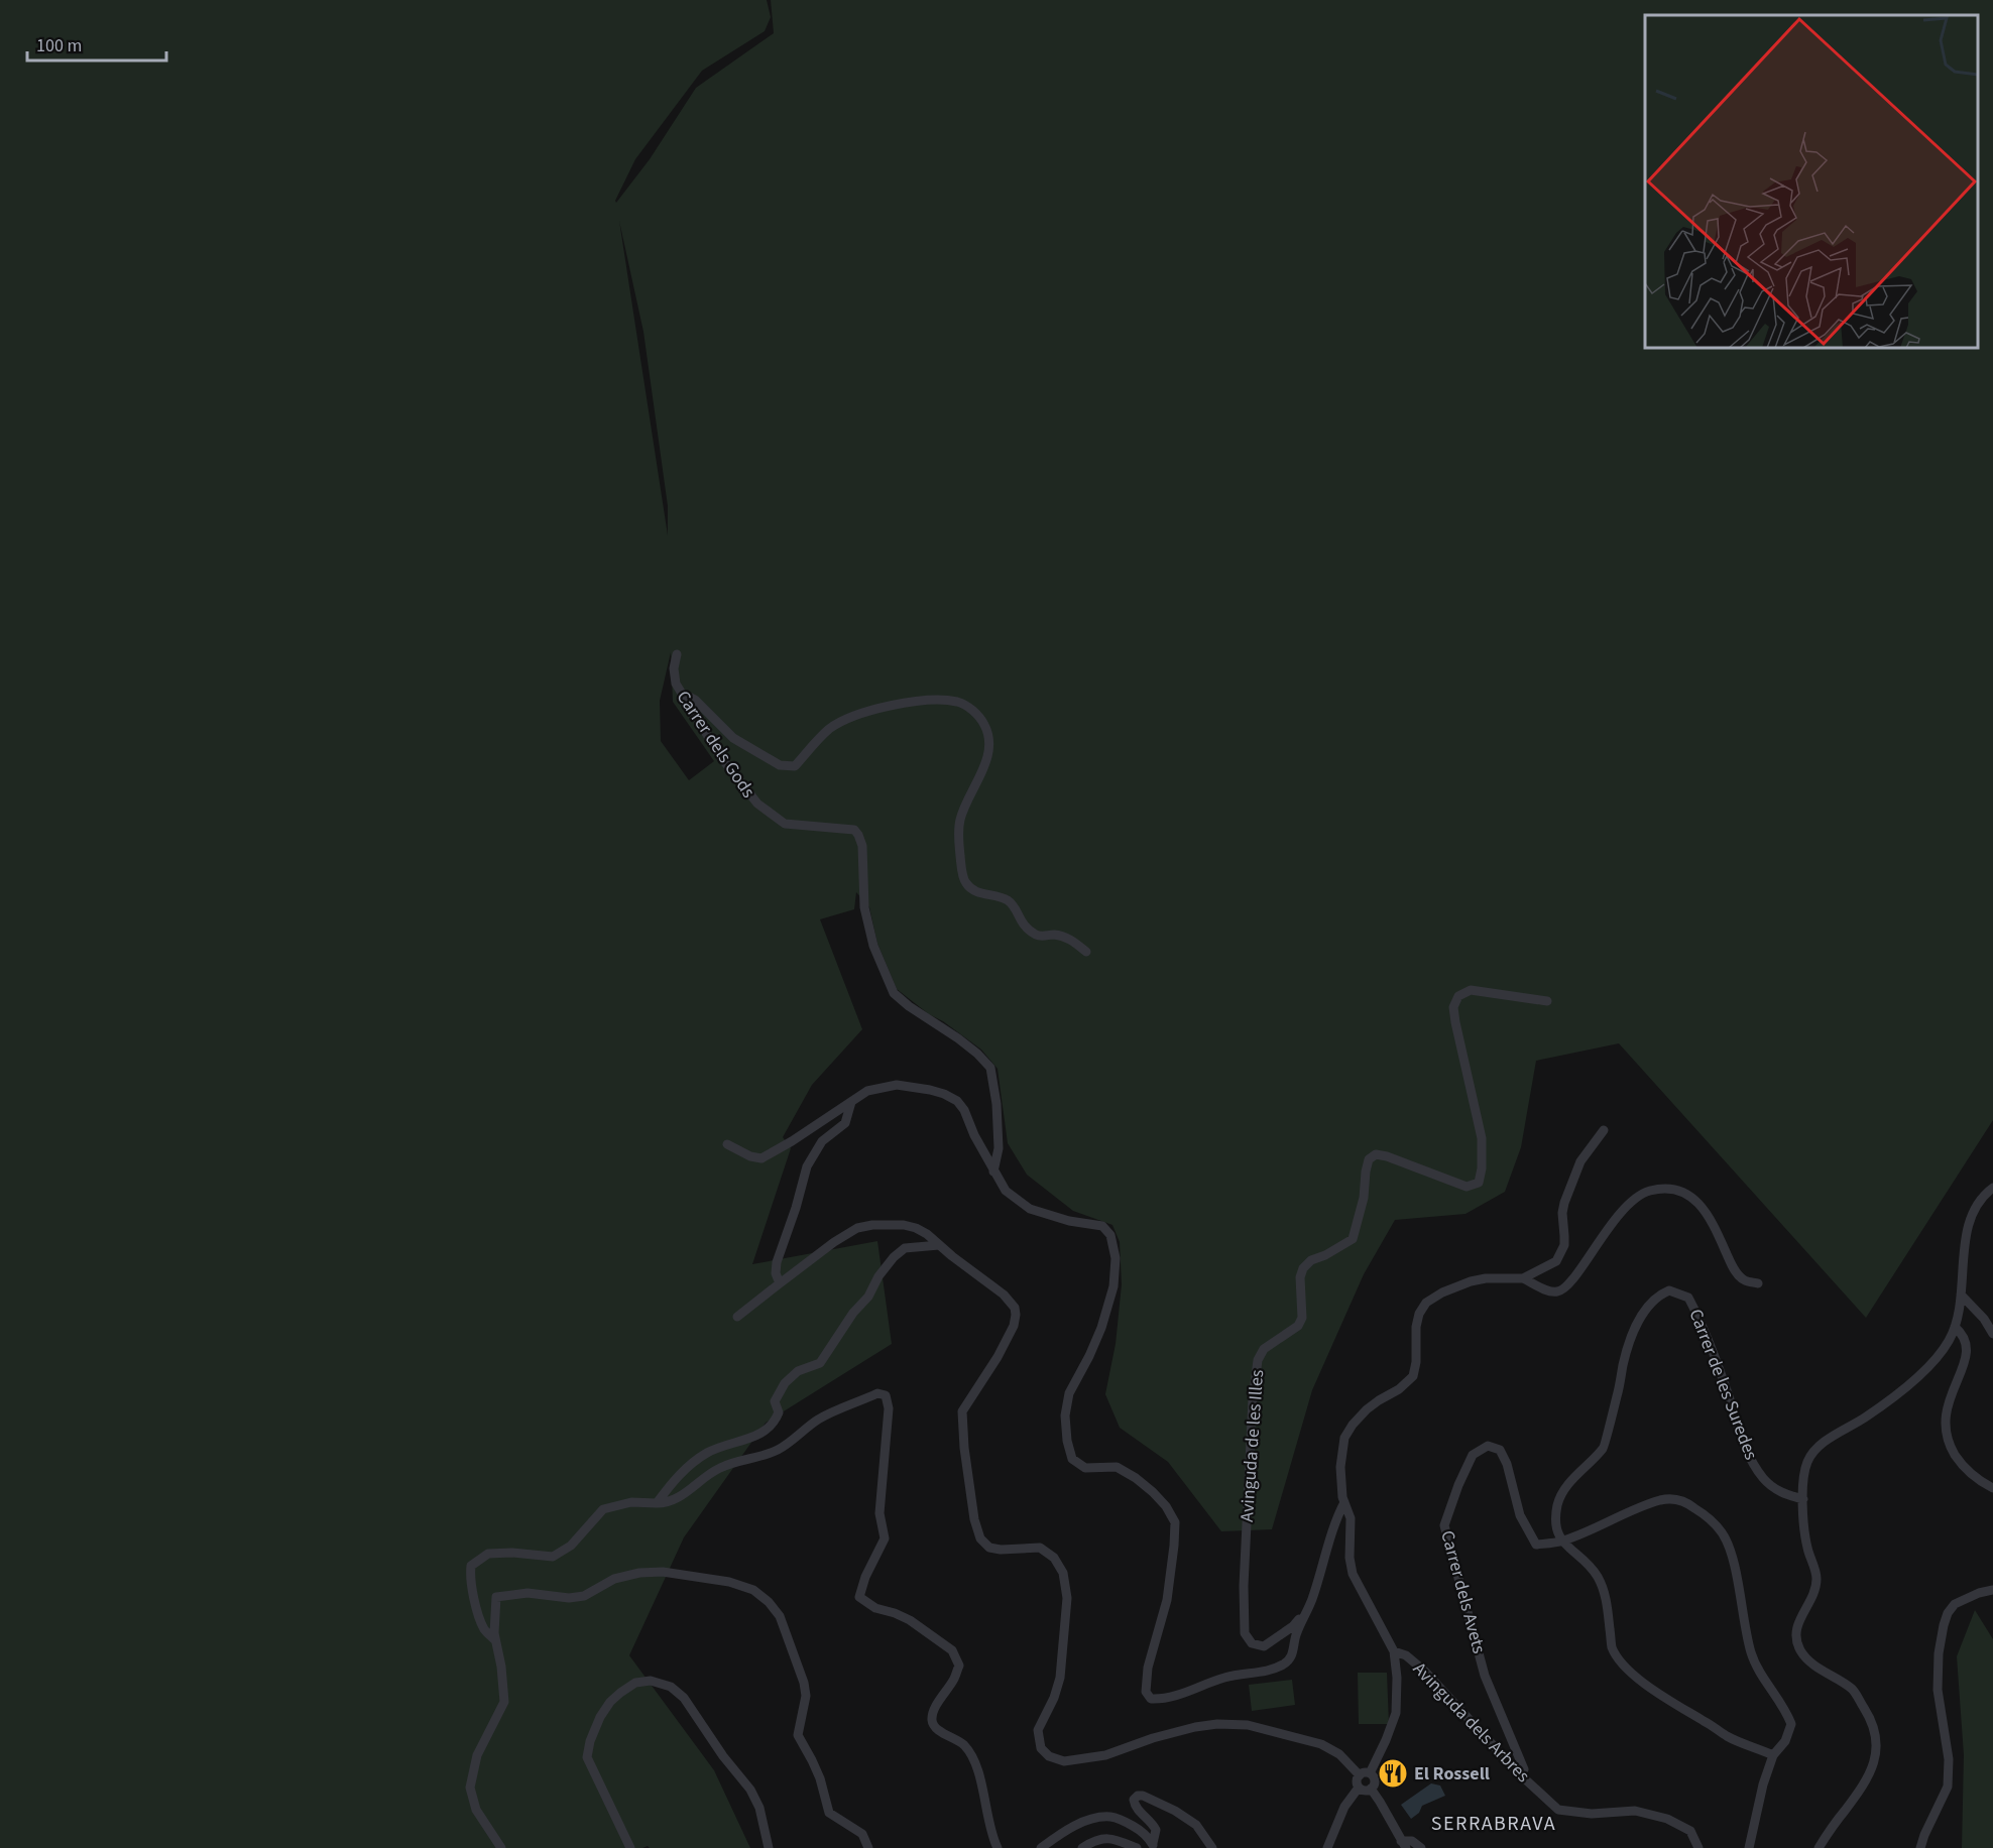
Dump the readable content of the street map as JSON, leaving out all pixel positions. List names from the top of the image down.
{
  "streets": {
    "street": [
      "Carrer dels Gods",
      "Carrer de les Suredes",
      "Avinguda de les Illes",
      "Carrer dels Avets",
      "Avinguda dels Arbres"
    ]
  },
  "crossings": [
    ["Carrer de les Suredes", "Carrer dels Avets"],
    ["Carrer dels Avets", "Avinguda dels Arbres"]
  ],
  "districts": ["SERRABRAVA"],
  "places": {
    "restaurant": ["El Rossell"]
  },
  "scale_bar": "100 m"
}
